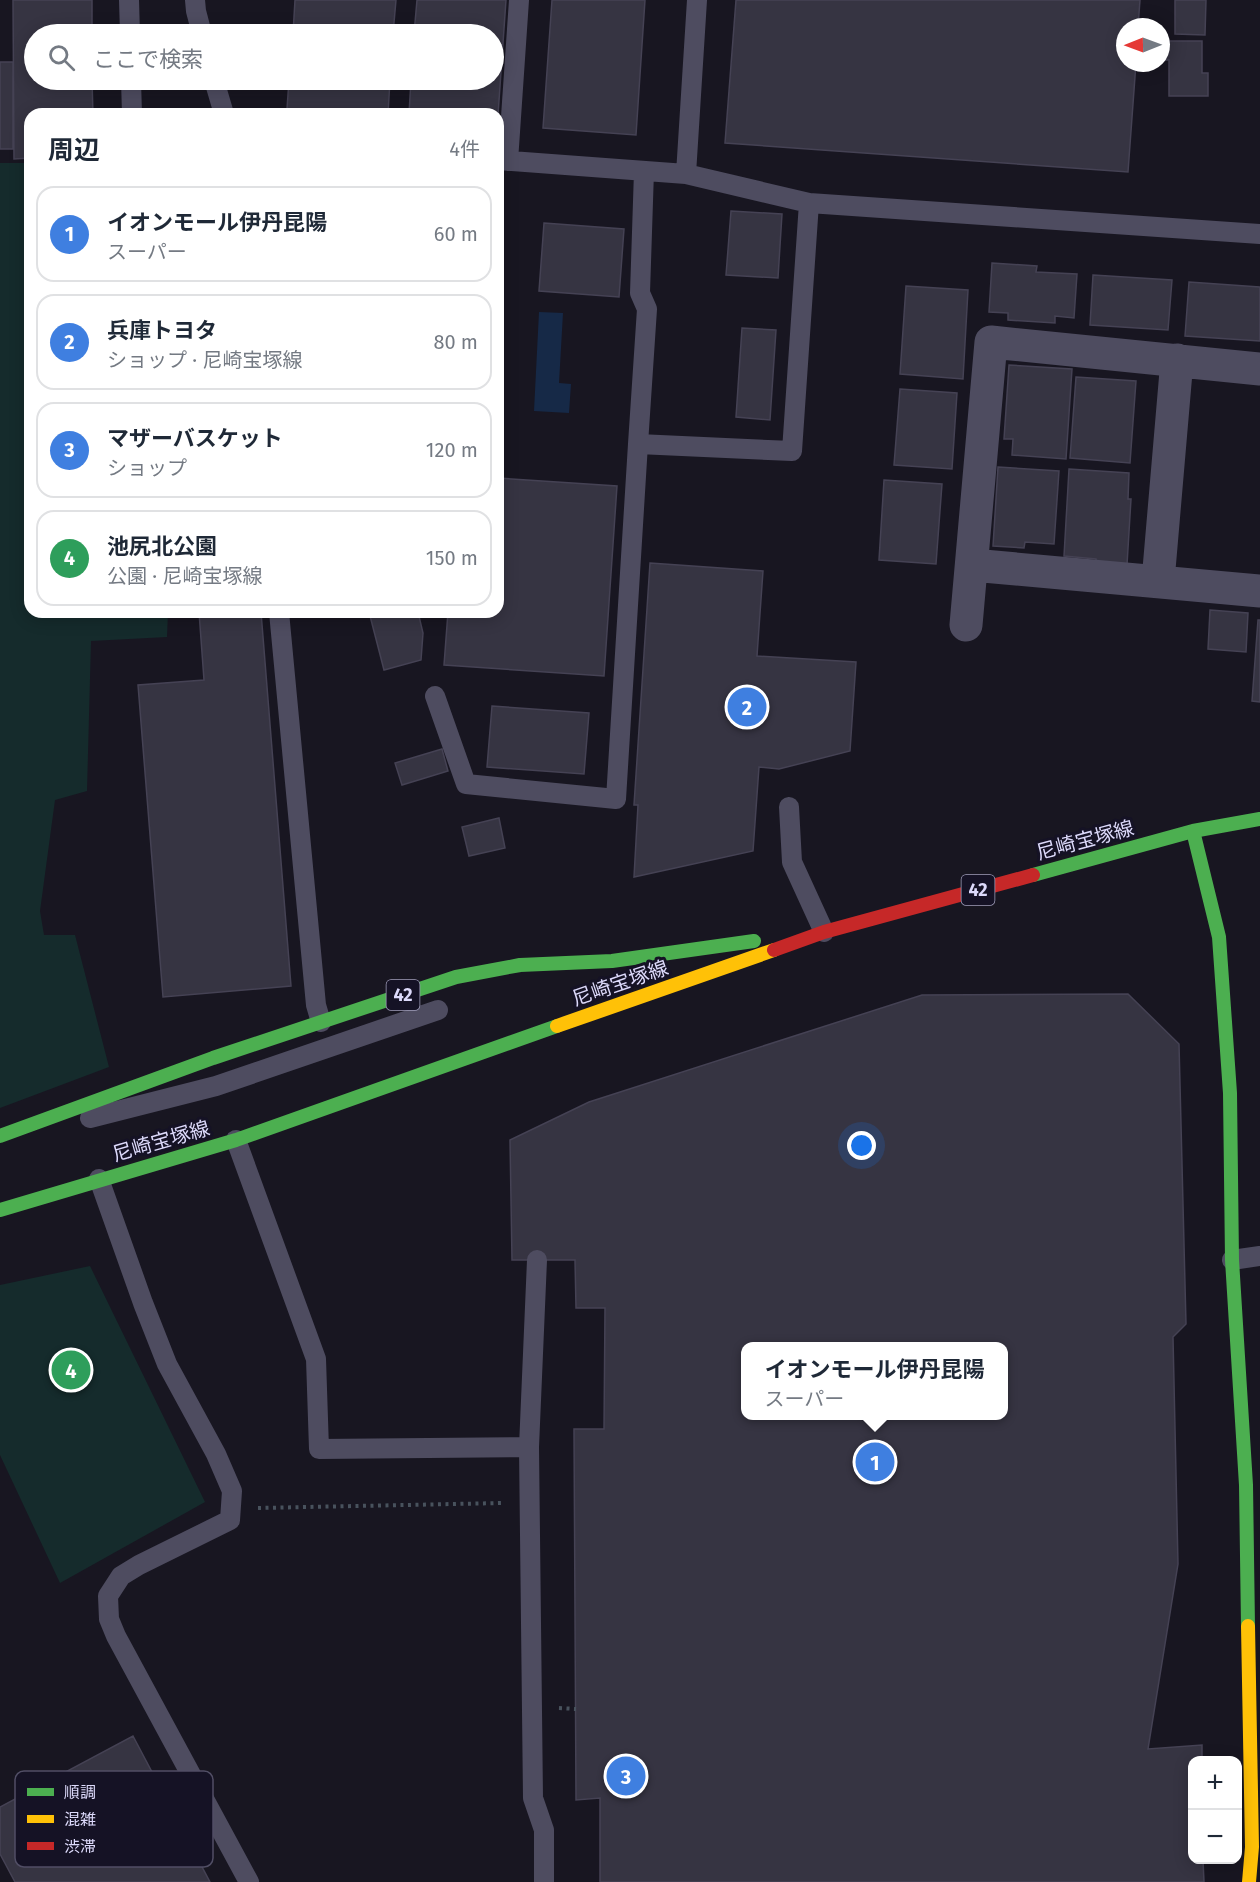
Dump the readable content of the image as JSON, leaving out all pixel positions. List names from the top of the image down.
{
  "streets": {
    "main road": ["尼崎宝塚線", "42"]
  },
  "crossings": [
    ["尼崎宝塚線", "42"]
  ],
  "legend": ["順調", "混雑", "渋滞"],
  "north": "left",
  "page": {
    "search": "ここで検索",
    "heading": ["周辺", "4件"],
    "list": [
      {
        "mark": "1",
        "name": "イオンモール伊丹昆陽",
        "note": "スーパー",
        "value": "60 m"
      },
      {
        "mark": "2",
        "name": "兵庫トヨタ",
        "note": "ショップ · 尼崎宝塚線",
        "value": "80 m"
      },
      {
        "mark": "3",
        "name": "マザーバスケット",
        "note": "ショップ",
        "value": "120 m"
      },
      {
        "mark": "4",
        "name": "池尻北公園",
        "note": "公園 · 尼崎宝塚線",
        "value": "150 m"
      }
    ],
    "pins": [
      "2",
      "4",
      "1",
      "3"
    ],
    "popup": ["イオンモール伊丹昆陽", "スーパー"],
    "map_buttons": ["+", "−"]
  }
}
